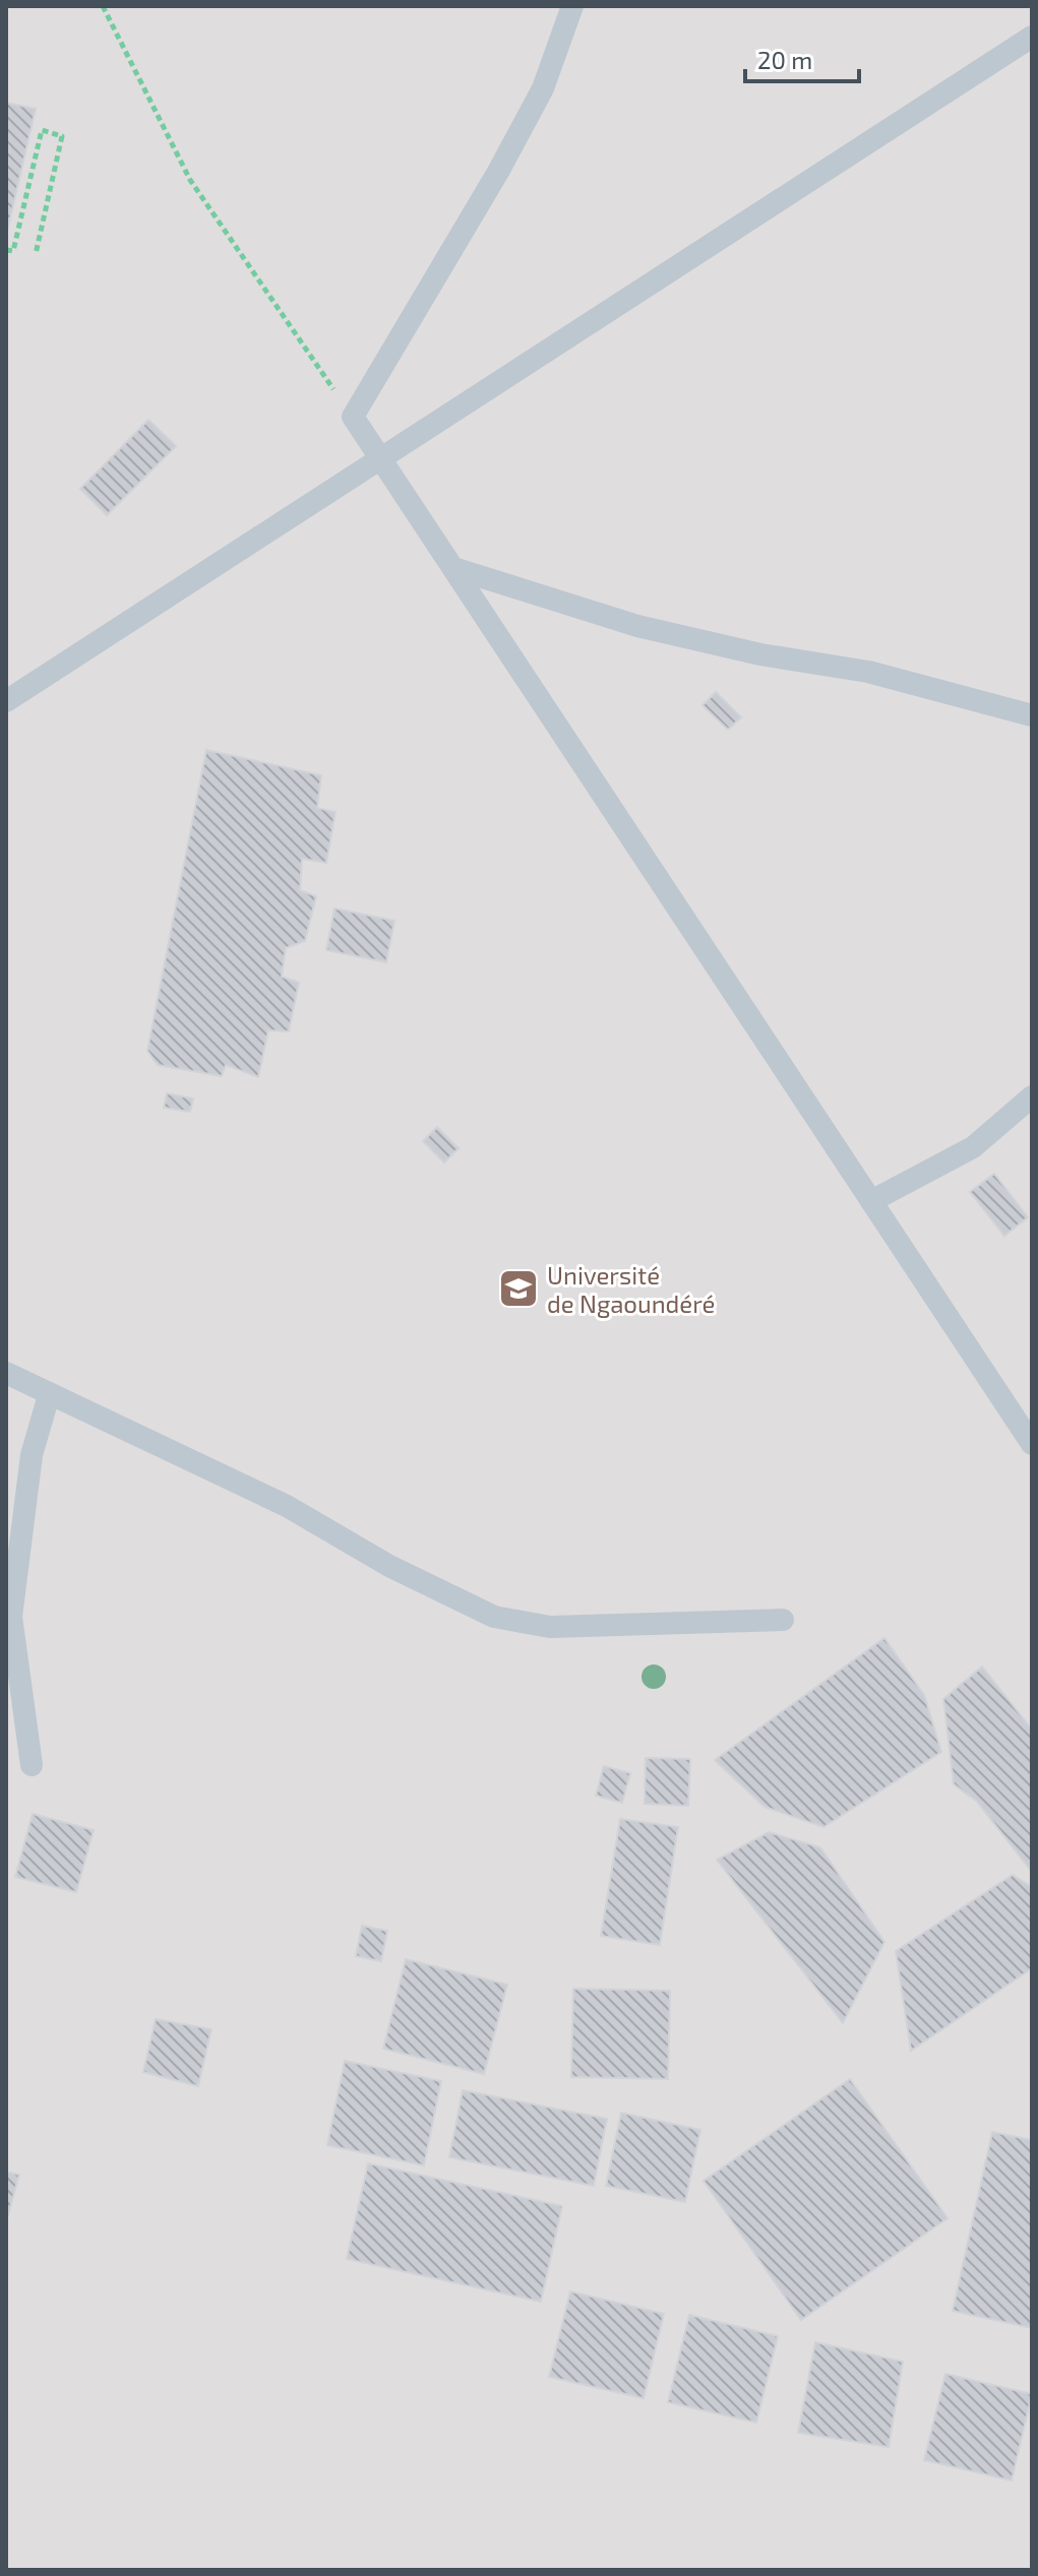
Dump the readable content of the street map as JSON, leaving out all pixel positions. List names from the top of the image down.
{
  "places": {
    "school or university": ["Université de Ngaoundéré"]
  },
  "scale_bar": "20 m"
}
